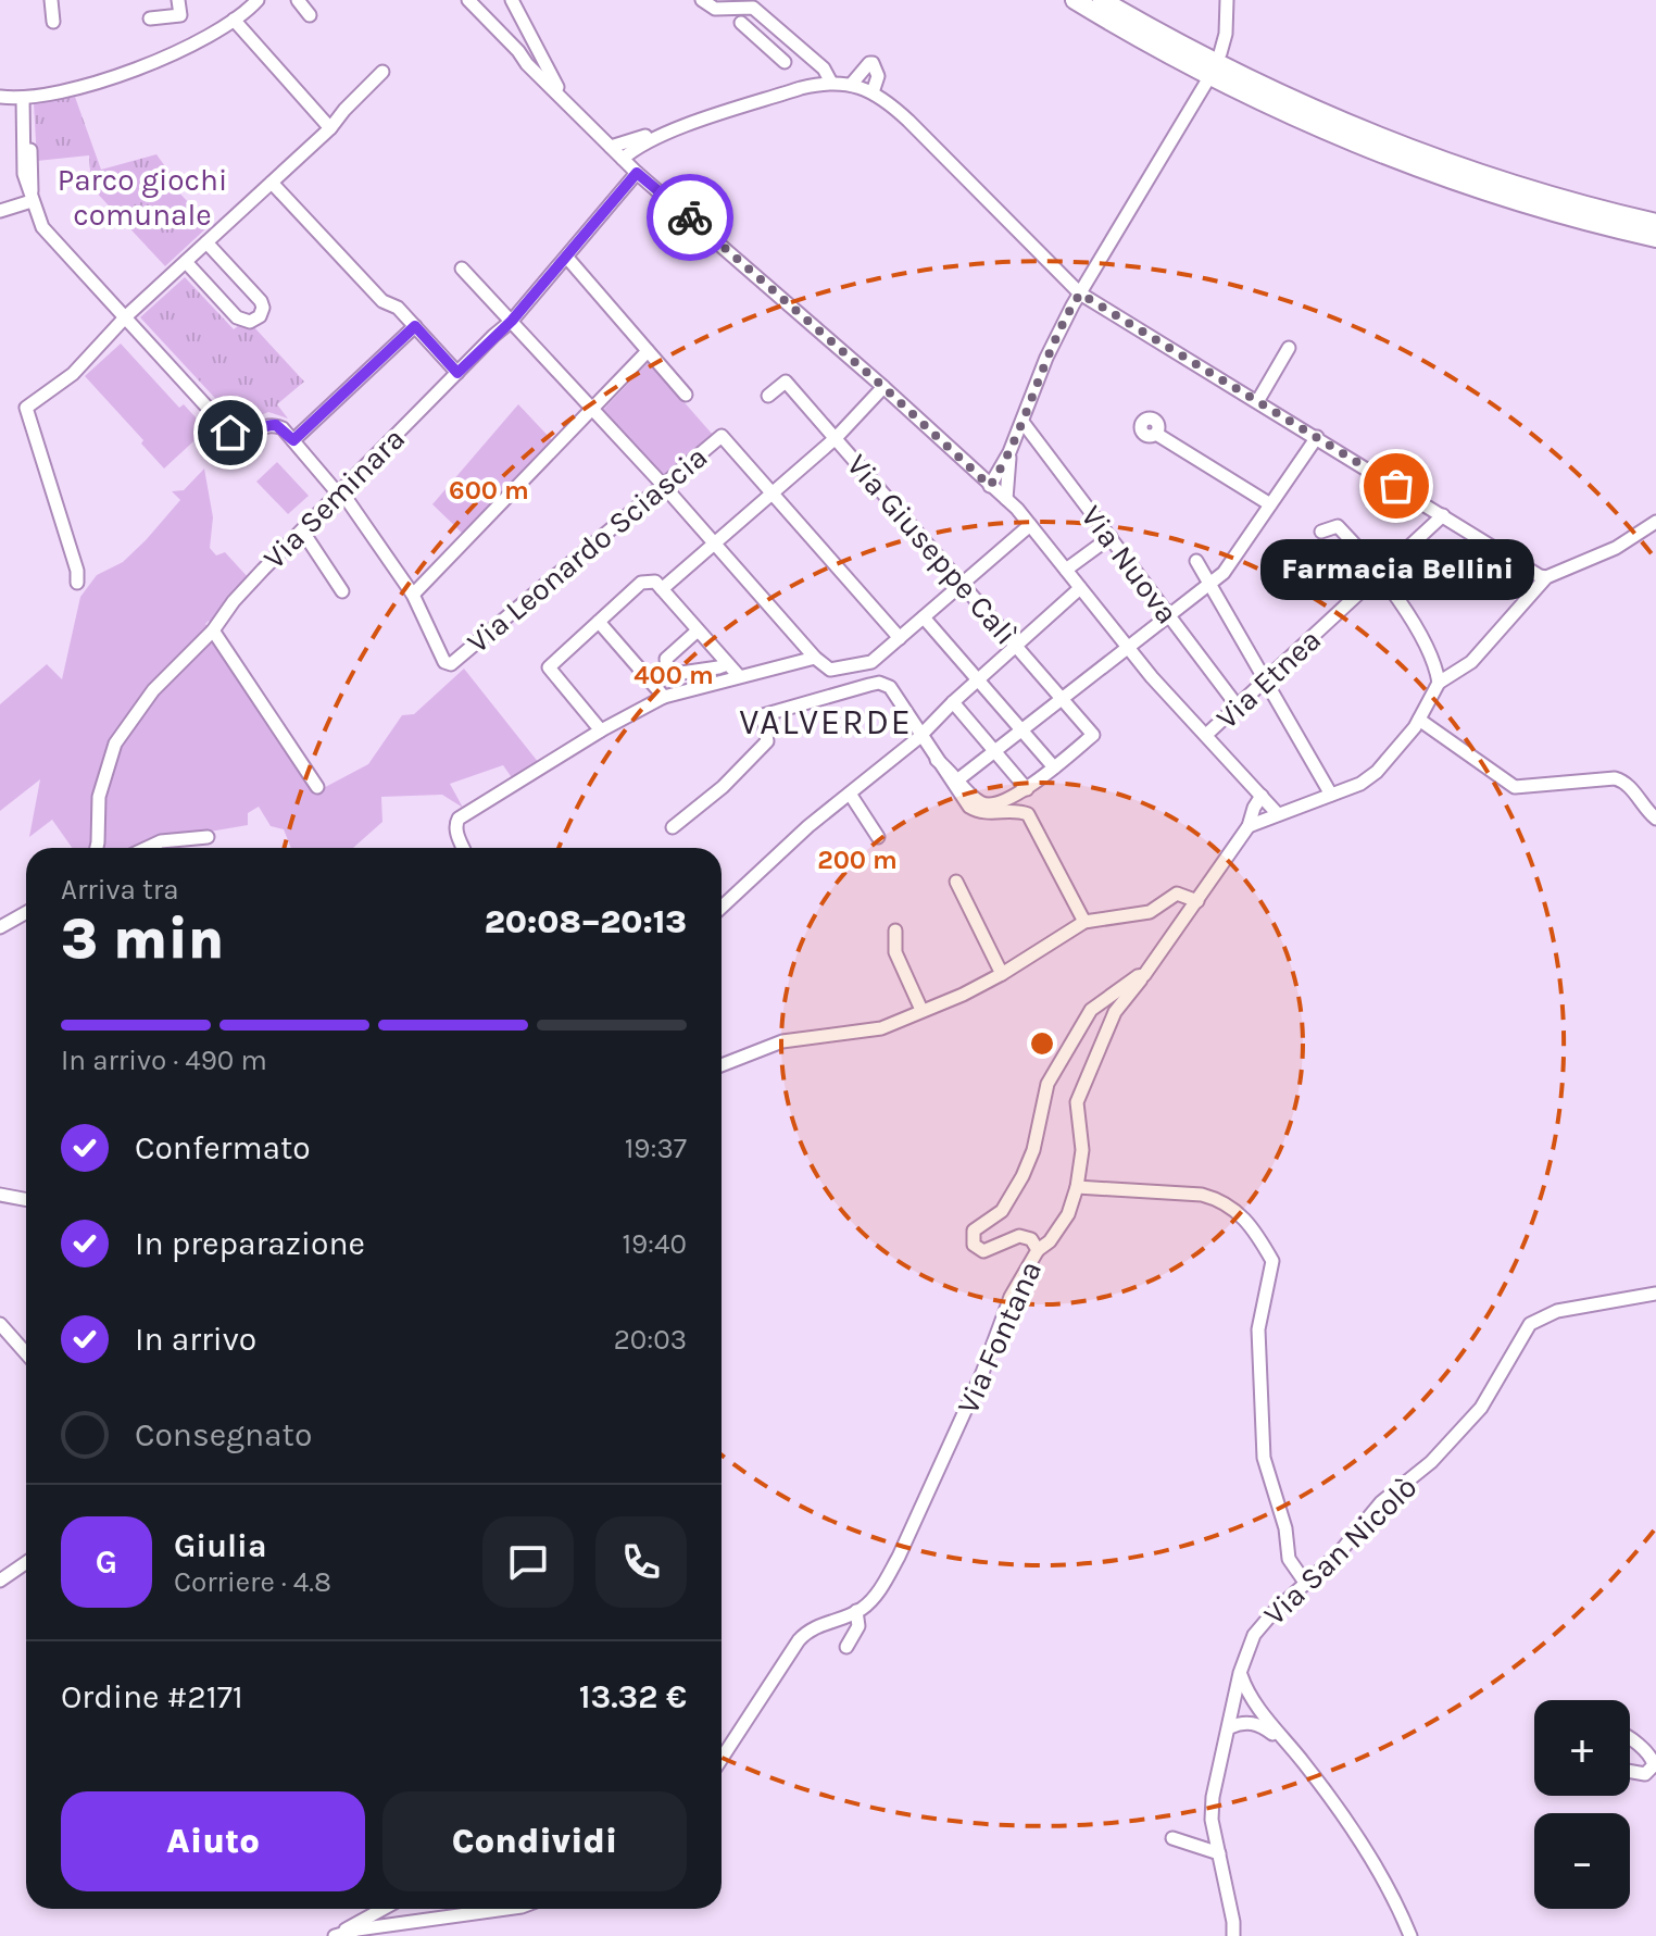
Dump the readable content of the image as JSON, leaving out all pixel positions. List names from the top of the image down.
{
  "streets": {
    "street": [
      "Via Seminara",
      "Via Leonardo Sciascia",
      "Via Giuseppe Calì",
      "Via Nuova",
      "Via Etnea",
      "Via Fontana",
      "Via San Nicolò"
    ]
  },
  "crossings": [
    ["Via Seminara", "Via Leonardo Sciascia"],
    ["Via Nuova", "Via Etnea"]
  ],
  "districts": ["VALVERDE"],
  "parks": ["Parco giochi comunale"],
  "places": ["Farmacia Bellini"],
  "page": {
    "bubble": "Farmacia Bellini",
    "heading": ["3 min", "Arriva tra", "20:08–20:13"],
    "panel": [
      "Giulia",
      "Corriere · 4.8",
      "Ordine #2171",
      "13.32 €"
    ],
    "bar": "In arrivo · 490 m",
    "list": [
      ["Confermato", "19:37"],
      ["In preparazione", "19:40"],
      ["In arrivo", "20:03"],
      "Consegnato"
    ],
    "round": "G",
    "map_buttons": ["+", "−"],
    "buttons": ["Aiuto", "Condividi"]
  },
  "rings": ["600 m", "400 m", "200 m"]
}
